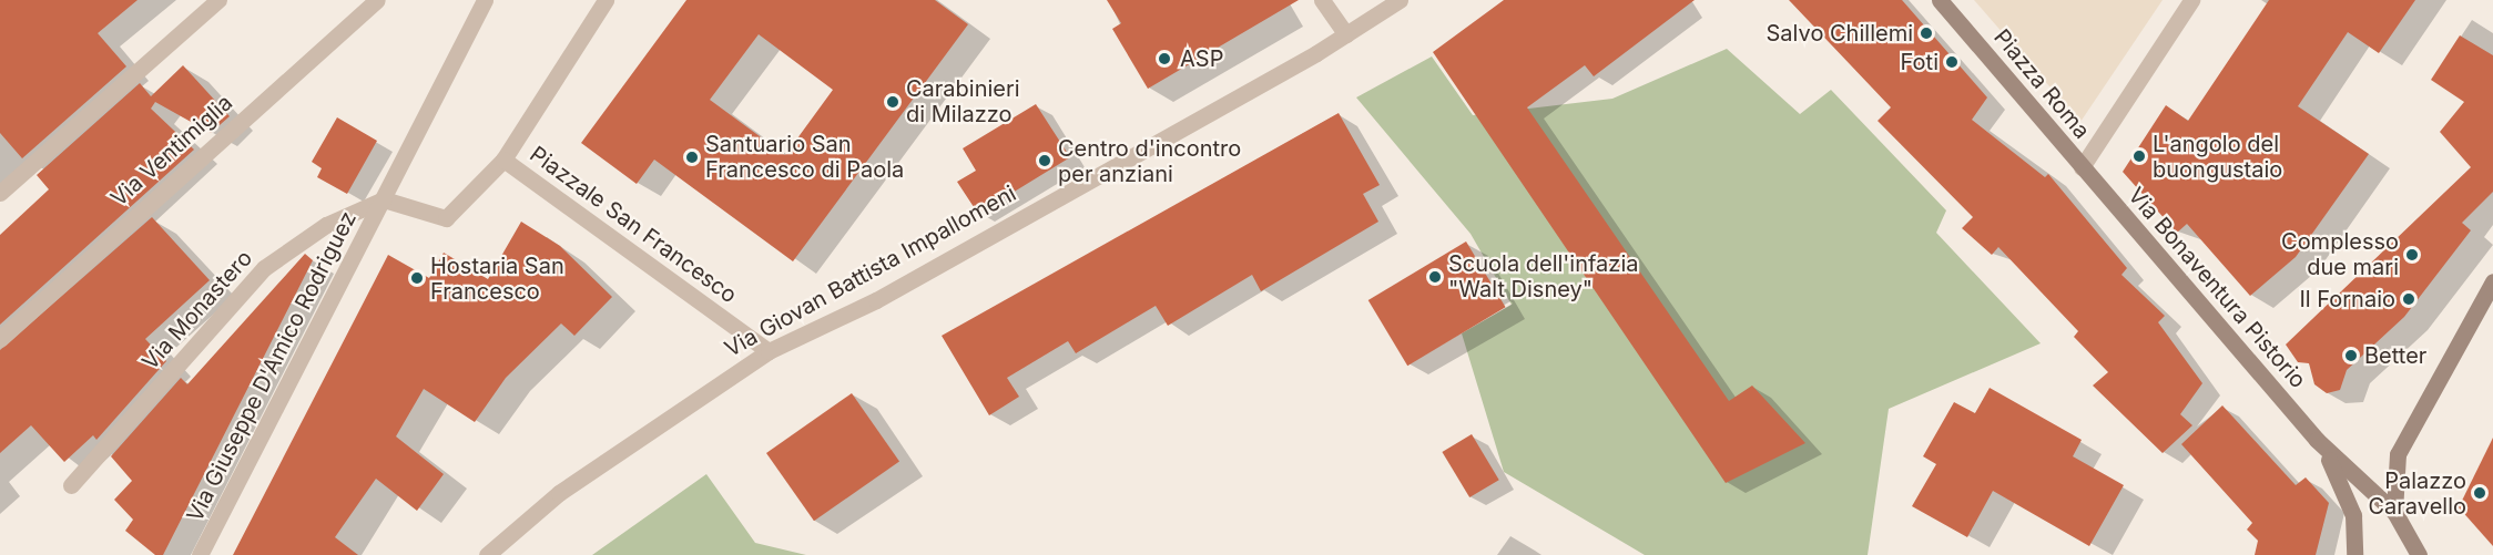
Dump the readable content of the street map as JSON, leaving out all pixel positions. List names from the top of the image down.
{
  "streets": {
    "main road": ["Piazza Roma", "Via Bonaventura Pistorio"],
    "street": [
      "Via Ventimiglia",
      "Piazzale San Francesco",
      "Via Giovan Battista Impallomeni",
      "Via Monastero",
      "Via Giuseppe D'Amico Rodriguez"
    ]
  },
  "crossings": [
    ["Piazza Roma", "Via Bonaventura Pistorio"],
    ["Piazzale San Francesco", "Via Giovan Battista Impallomeni"],
    ["Piazzale San Francesco", "Via Monastero"],
    ["Piazzale San Francesco", "Via Giuseppe D'Amico Rodriguez"],
    ["Via Monastero", "Via Giuseppe D'Amico Rodriguez"]
  ],
  "places": [
    "Salvo Chillemi",
    "ASP",
    "Foti",
    "Carabinieri di Milazzo",
    "L'angolo del buongustaio",
    "Santuario San Francesco di Paola",
    "Centro d'incontro per anziani",
    "Complesso due mari",
    "Scuola dell'infazia \"Walt Disney\"",
    "Hostaria San Francesco",
    "Il Fornaio",
    "Better",
    "Palazzo Caravello"
  ]
}
